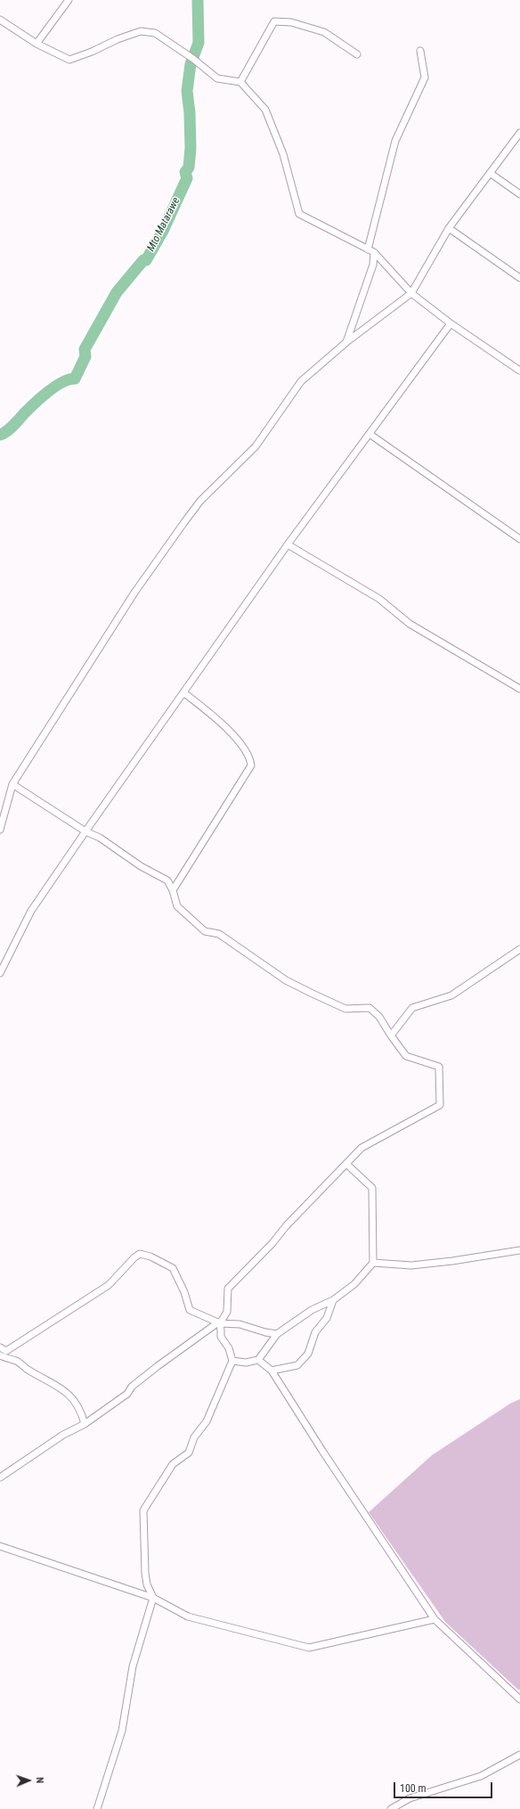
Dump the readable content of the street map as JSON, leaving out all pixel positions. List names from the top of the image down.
{
  "water": ["Mto Matarawe"],
  "scale_bar": "100 m",
  "north": "right"
}
